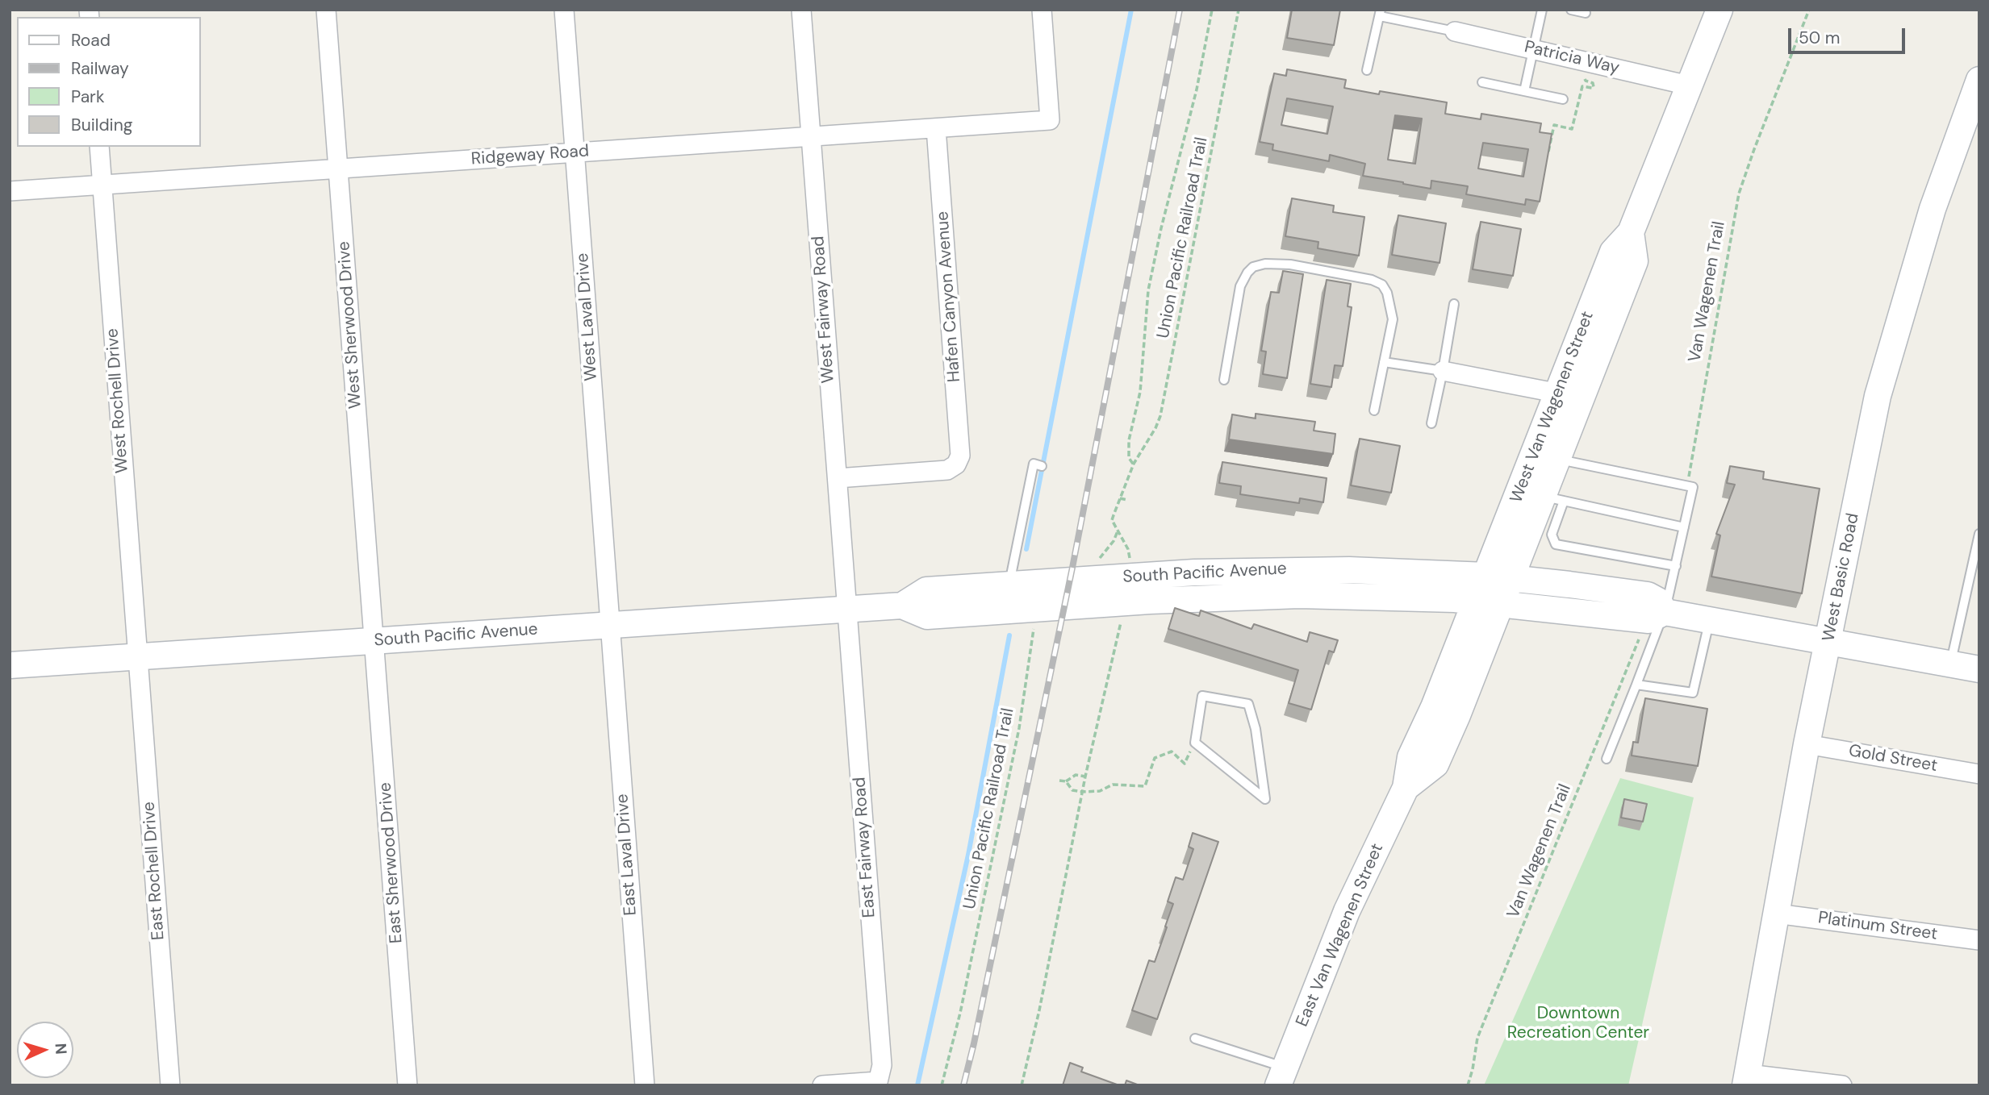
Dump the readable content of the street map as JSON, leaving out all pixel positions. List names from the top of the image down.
{
  "streets": {
    "street": [
      "Patricia Way",
      "Ridgeway Road",
      "Hafen Canyon Avenue",
      "West Fairway Road",
      "West Laval Drive",
      "West Sherwood Drive",
      "West Rochell Drive",
      "West Van Wagenen Street",
      "South Pacific Avenue",
      "West Basic Road",
      "Gold Street",
      "East Fairway Road",
      "East Laval Drive",
      "East Sherwood Drive",
      "East Rochell Drive",
      "Platinum Street",
      "East Van Wagenen Street"
    ],
    "path": ["Union Pacific Railroad Trail", "Van Wagenen Trail"]
  },
  "crossings": [
    ["Patricia Way", "West Van Wagenen Street"],
    ["Ridgeway Road", "Hafen Canyon Avenue"],
    ["Ridgeway Road", "West Fairway Road"],
    ["Ridgeway Road", "West Laval Drive"],
    ["Ridgeway Road", "West Sherwood Drive"],
    ["Ridgeway Road", "West Rochell Drive"],
    ["Union Pacific Railroad Trail", "South Pacific Avenue"],
    ["Hafen Canyon Avenue", "West Fairway Road"],
    ["West Fairway Road", "South Pacific Avenue"],
    ["West Fairway Road", "East Fairway Road"],
    ["West Laval Drive", "South Pacific Avenue"],
    ["West Laval Drive", "East Laval Drive"],
    ["West Sherwood Drive", "South Pacific Avenue"],
    ["West Sherwood Drive", "East Sherwood Drive"],
    ["West Rochell Drive", "South Pacific Avenue"],
    ["West Rochell Drive", "East Rochell Drive"],
    ["West Van Wagenen Street", "South Pacific Avenue"],
    ["West Van Wagenen Street", "East Van Wagenen Street"],
    ["South Pacific Avenue", "East Fairway Road"],
    ["South Pacific Avenue", "East Laval Drive"],
    ["South Pacific Avenue", "East Sherwood Drive"],
    ["South Pacific Avenue", "East Rochell Drive"],
    ["South Pacific Avenue", "East Van Wagenen Street"],
    ["West Basic Road", "Gold Street"],
    ["West Basic Road", "Platinum Street"]
  ],
  "parks": ["Downtown Recreation Center"],
  "legend": [
    "Road",
    "Railway",
    "Park",
    "Building"
  ],
  "scale_bar": "50 m",
  "north": "right"
}
